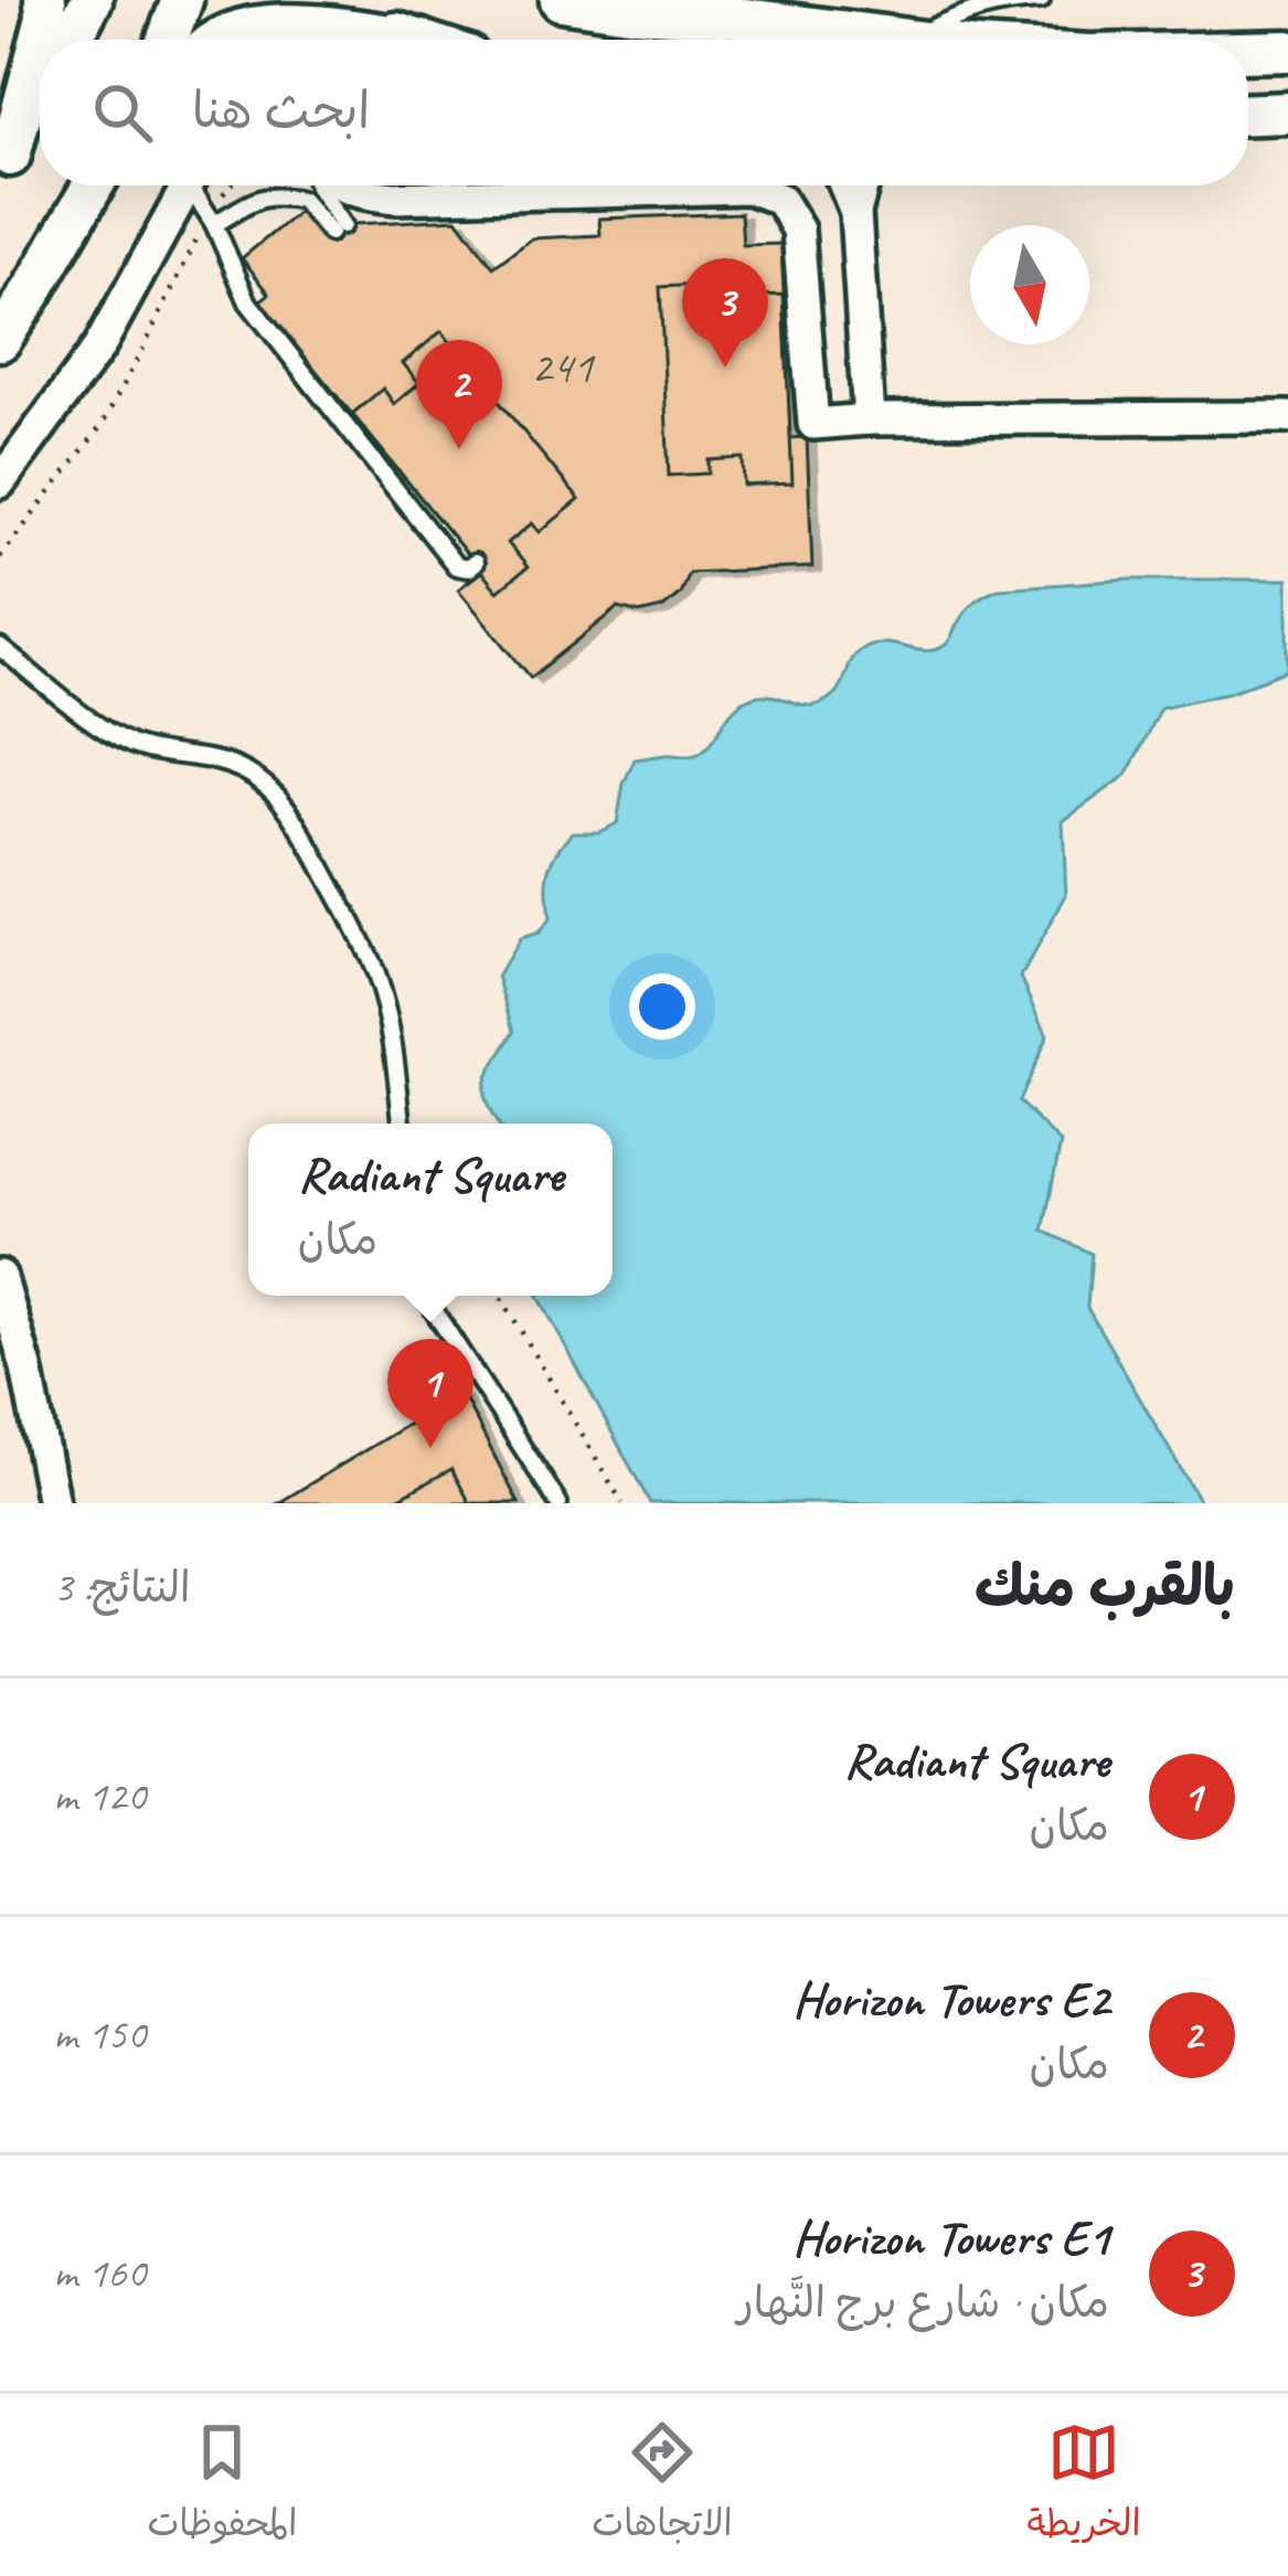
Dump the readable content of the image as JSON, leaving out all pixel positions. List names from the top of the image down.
{
  "house_numbers": ["241"],
  "north": "bottom",
  "page": {
    "search": "ابحث هنا",
    "pins": ["3", "2", "1"],
    "popup": ["Radiant Square", "مكان"],
    "heading": ["بالقرب منك", "النتائج: 3"],
    "list": [
      {
        "mark": "1",
        "name": "Radiant Square",
        "note": "مكان",
        "value": "120 m"
      },
      {
        "mark": "2",
        "name": "Horizon Towers E2",
        "note": "مكان",
        "value": "150 m"
      },
      {
        "mark": "3",
        "name": "Horizon Towers E1",
        "note": "مكان · شارع برج النَّهار",
        "value": "160 m"
      }
    ],
    "nav": ["الخريطة", "الاتجاهات", "المحفوظات"]
  }
}
